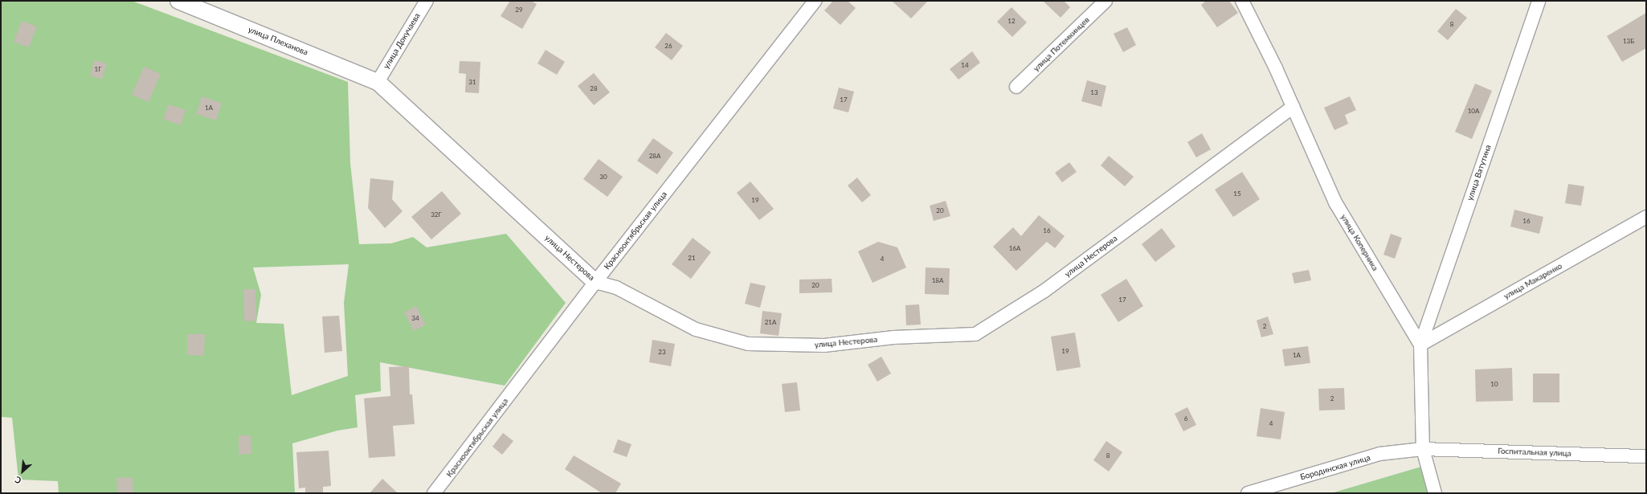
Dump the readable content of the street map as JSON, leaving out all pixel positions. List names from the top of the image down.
{
  "streets": {
    "street": [
      "улица Плеханова",
      "улица Докучаева",
      "улица Потемкинцев",
      "улица Ватутина",
      "Краснооктябрьская улица",
      "улица Коперника",
      "улица Нестерова",
      "улица Макаренко",
      "Госпитальная улица",
      "Бородинская улица"
    ]
  },
  "crossings": [
    ["улица Плеханова", "улица Докучаева"],
    ["улица Плеханова", "улица Нестерова"],
    ["улица Докучаева", "улица Нестерова"],
    ["улица Ватутина", "улица Коперника"],
    ["улица Ватутина", "улица Макаренко"],
    ["Краснооктябрьская улица", "улица Нестерова"],
    ["улица Коперника", "улица Нестерова"],
    ["улица Коперника", "улица Макаренко"],
    ["улица Коперника", "Госпитальная улица"],
    ["улица Коперника", "Бородинская улица"],
    ["Госпитальная улица", "Бородинская улица"]
  ],
  "house_numbers": [
    "29",
    "12",
    "8",
    "13Б",
    "26",
    "14",
    "1Г",
    "31",
    "28",
    "13",
    "17",
    "1А",
    "10А",
    "28А",
    "30",
    "15",
    "19",
    "20",
    "32Г",
    "16",
    "16",
    "16А",
    "21",
    "4",
    "18А",
    "20",
    "17",
    "34",
    "21А",
    "2",
    "19",
    "23",
    "1А",
    "10",
    "2",
    "6",
    "4",
    "8"
  ],
  "north": "bottom left"
}
